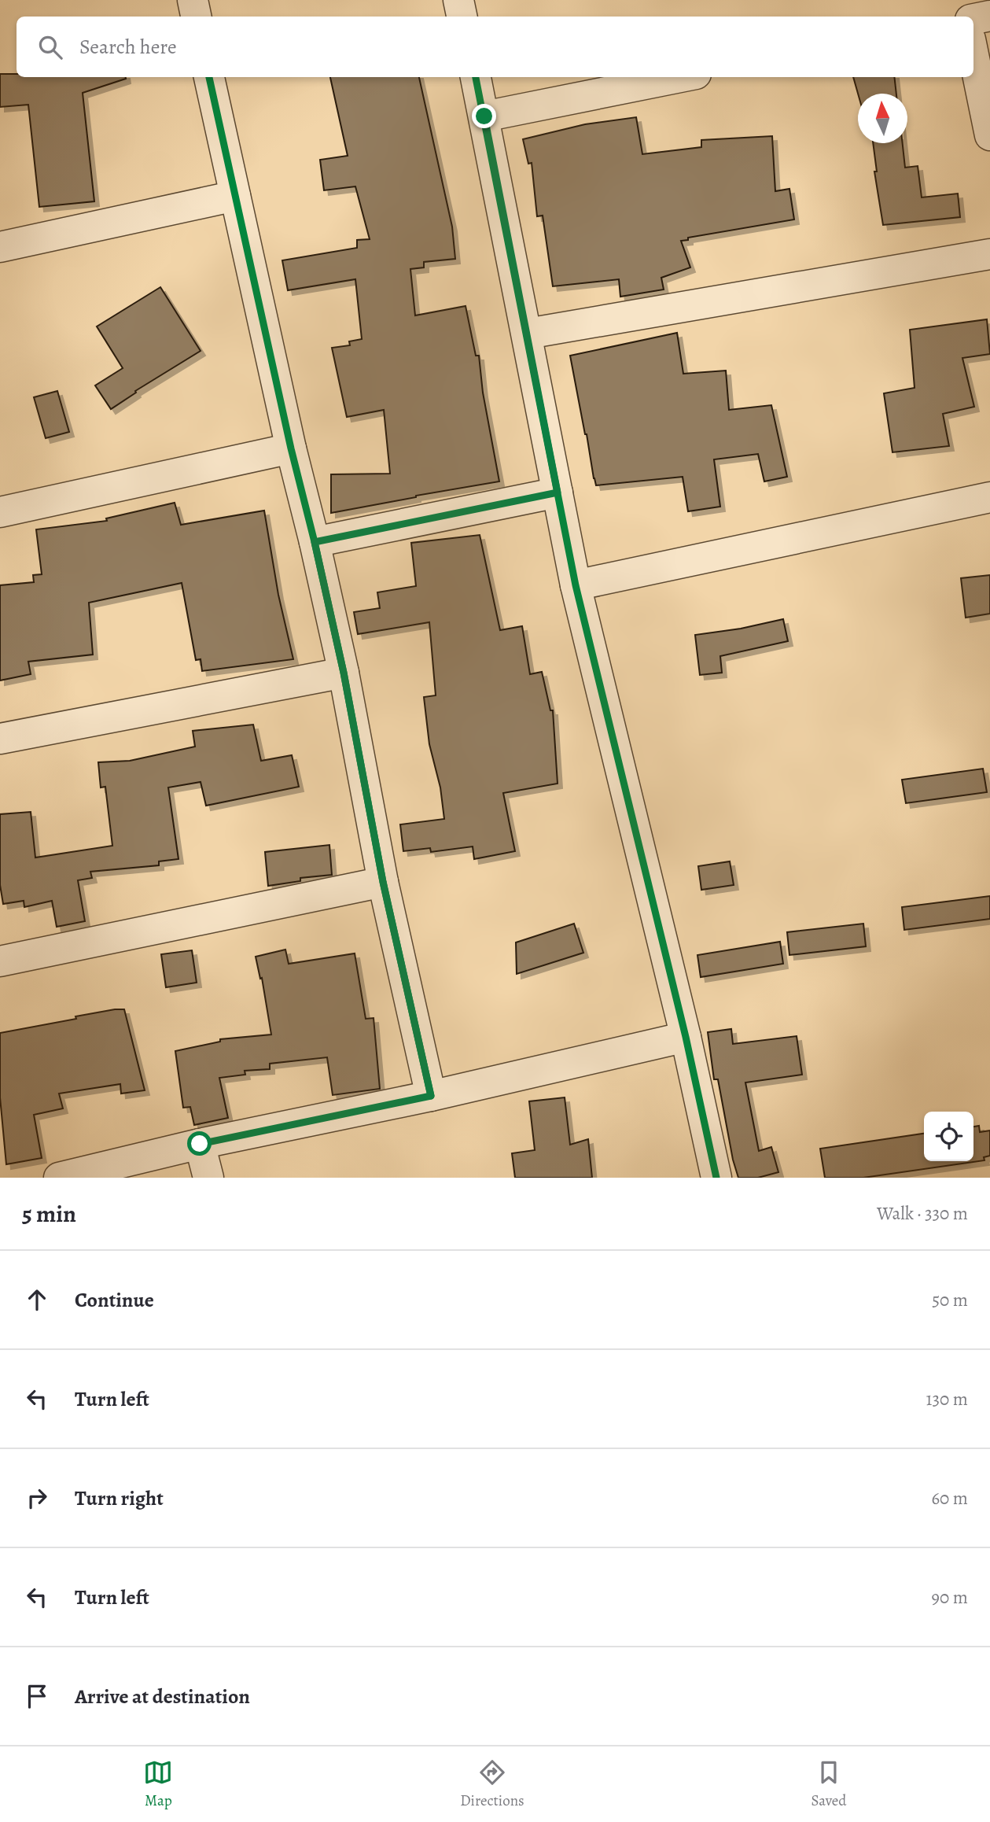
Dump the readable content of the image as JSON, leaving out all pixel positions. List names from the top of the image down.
{
  "north": "top",
  "page": {
    "search": "Search here",
    "heading": ["5 min", "Walk · 330 m"],
    "list": [
      ["Continue", "50 m"],
      ["Turn left", "130 m"],
      ["Turn right", "60 m"],
      ["Turn left", "90 m"],
      "Arrive at destination"
    ],
    "nav": ["Map", "Directions", "Saved"]
  }
}
